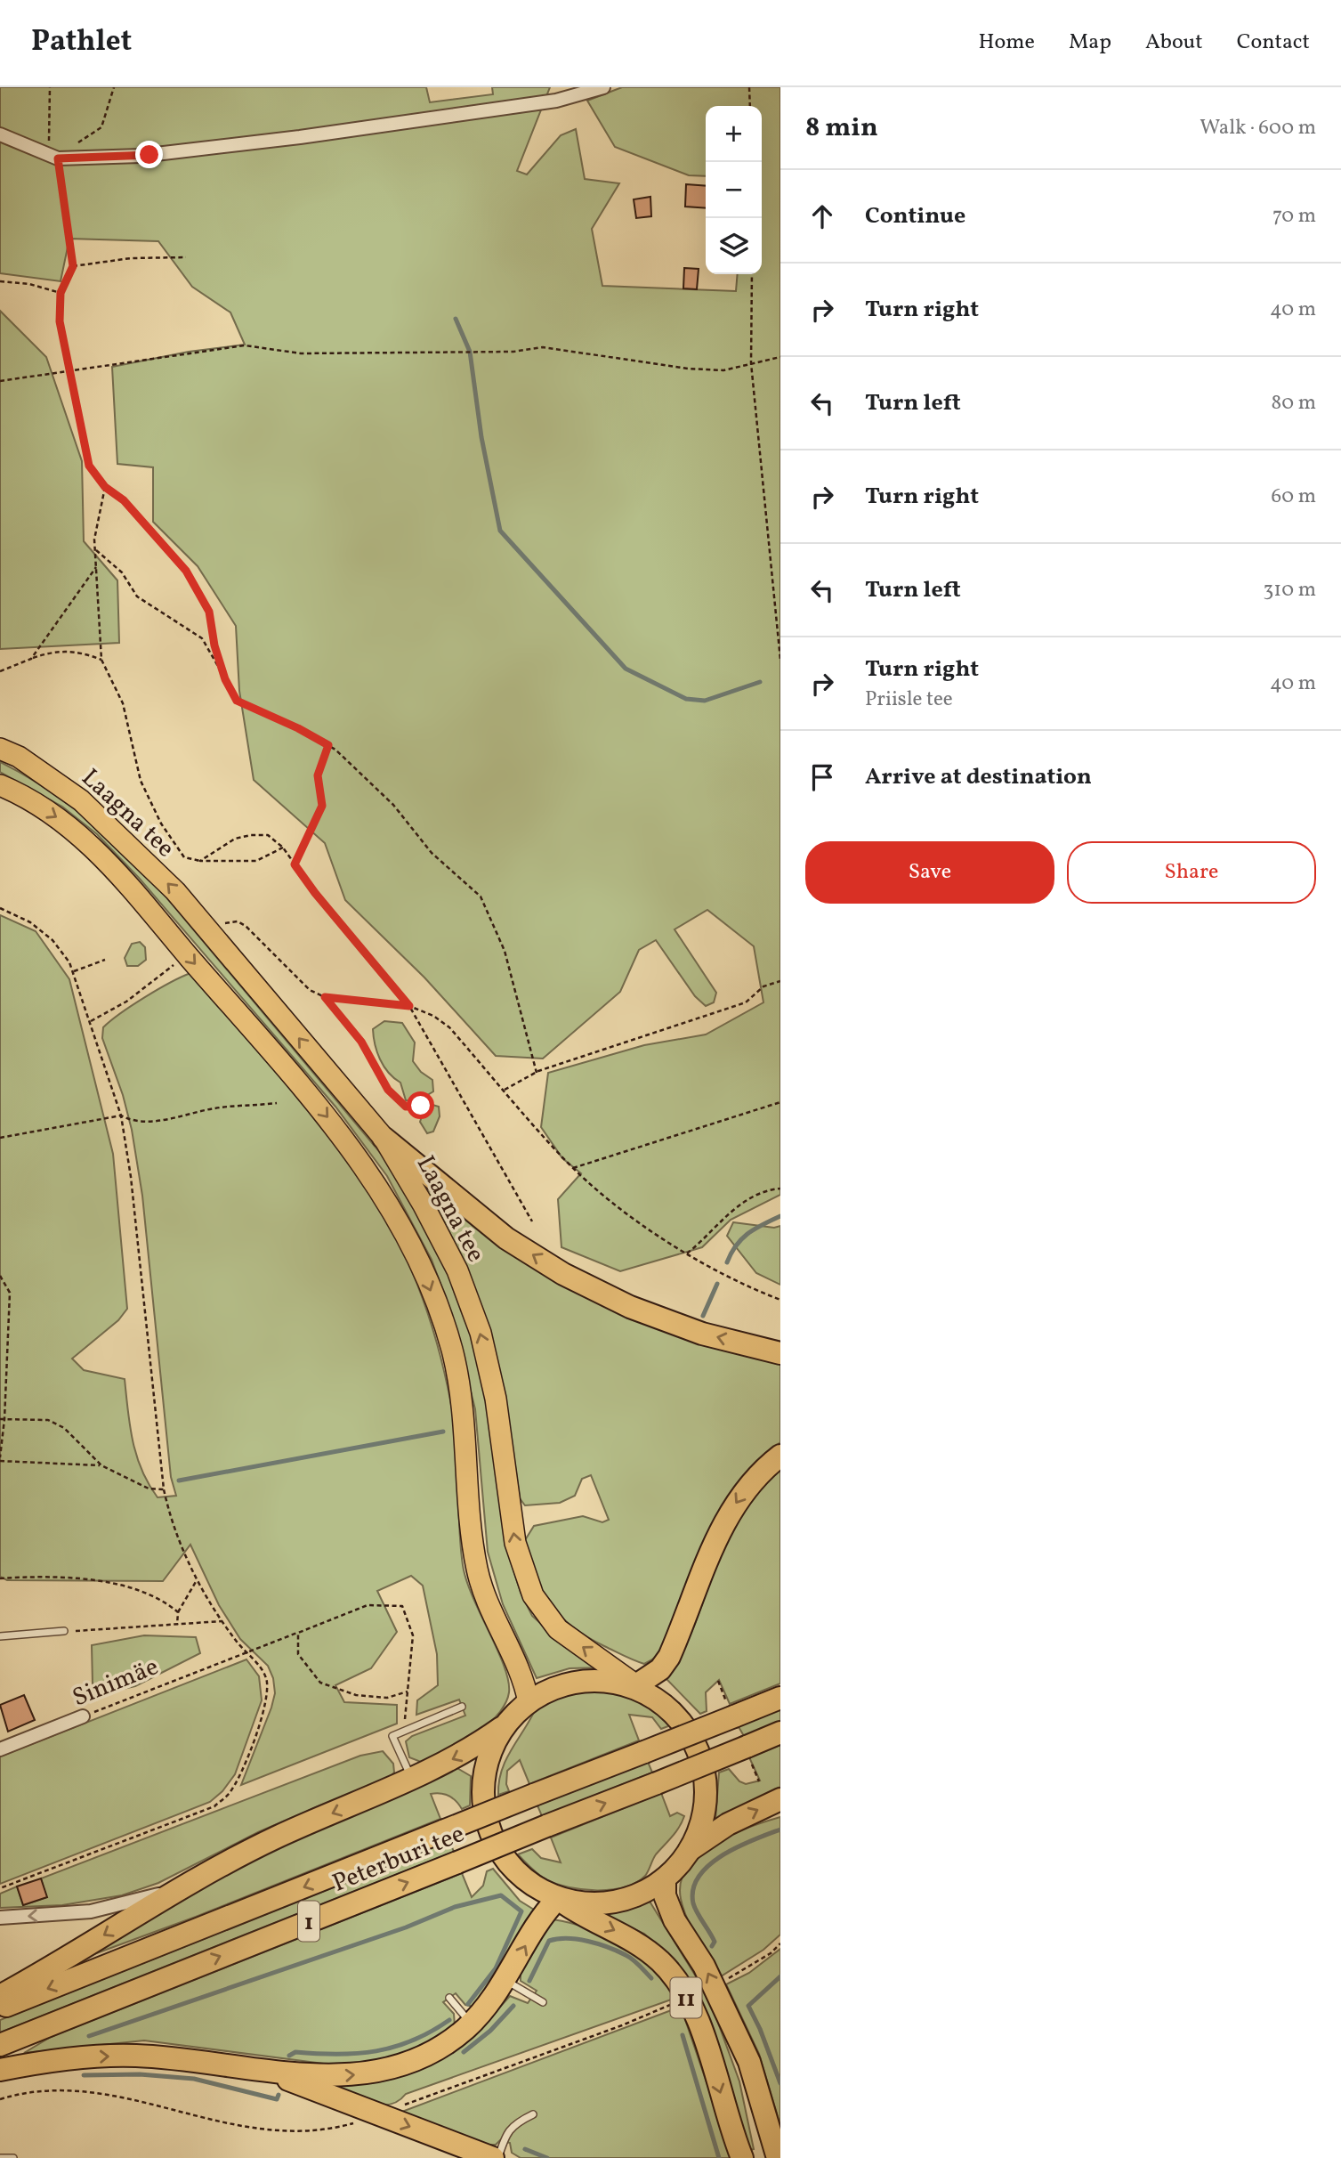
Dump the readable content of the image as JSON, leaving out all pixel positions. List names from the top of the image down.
{
  "streets": {
    "highway": ["Peterburi tee", "1", "11"],
    "main road": ["Laagna tee"],
    "street": ["Sinimäe"]
  },
  "crossings": [
    ["Laagna tee", "11"]
  ],
  "page": {
    "header": "Pathlet",
    "nav": [
      "Home",
      "Map",
      "About",
      "Contact"
    ],
    "heading": ["8 min", "Walk · 600 m"],
    "map_buttons": ["+", "−"],
    "list": [
      ["Continue", "70 m"],
      ["Turn right", "40 m"],
      ["Turn left", "80 m"],
      ["Turn right", "60 m"],
      ["Turn left", "310 m"],
      ["Turn right", "Priisle tee", "40 m"],
      "Arrive at destination"
    ],
    "buttons": ["Save", "Share"]
  }
}
